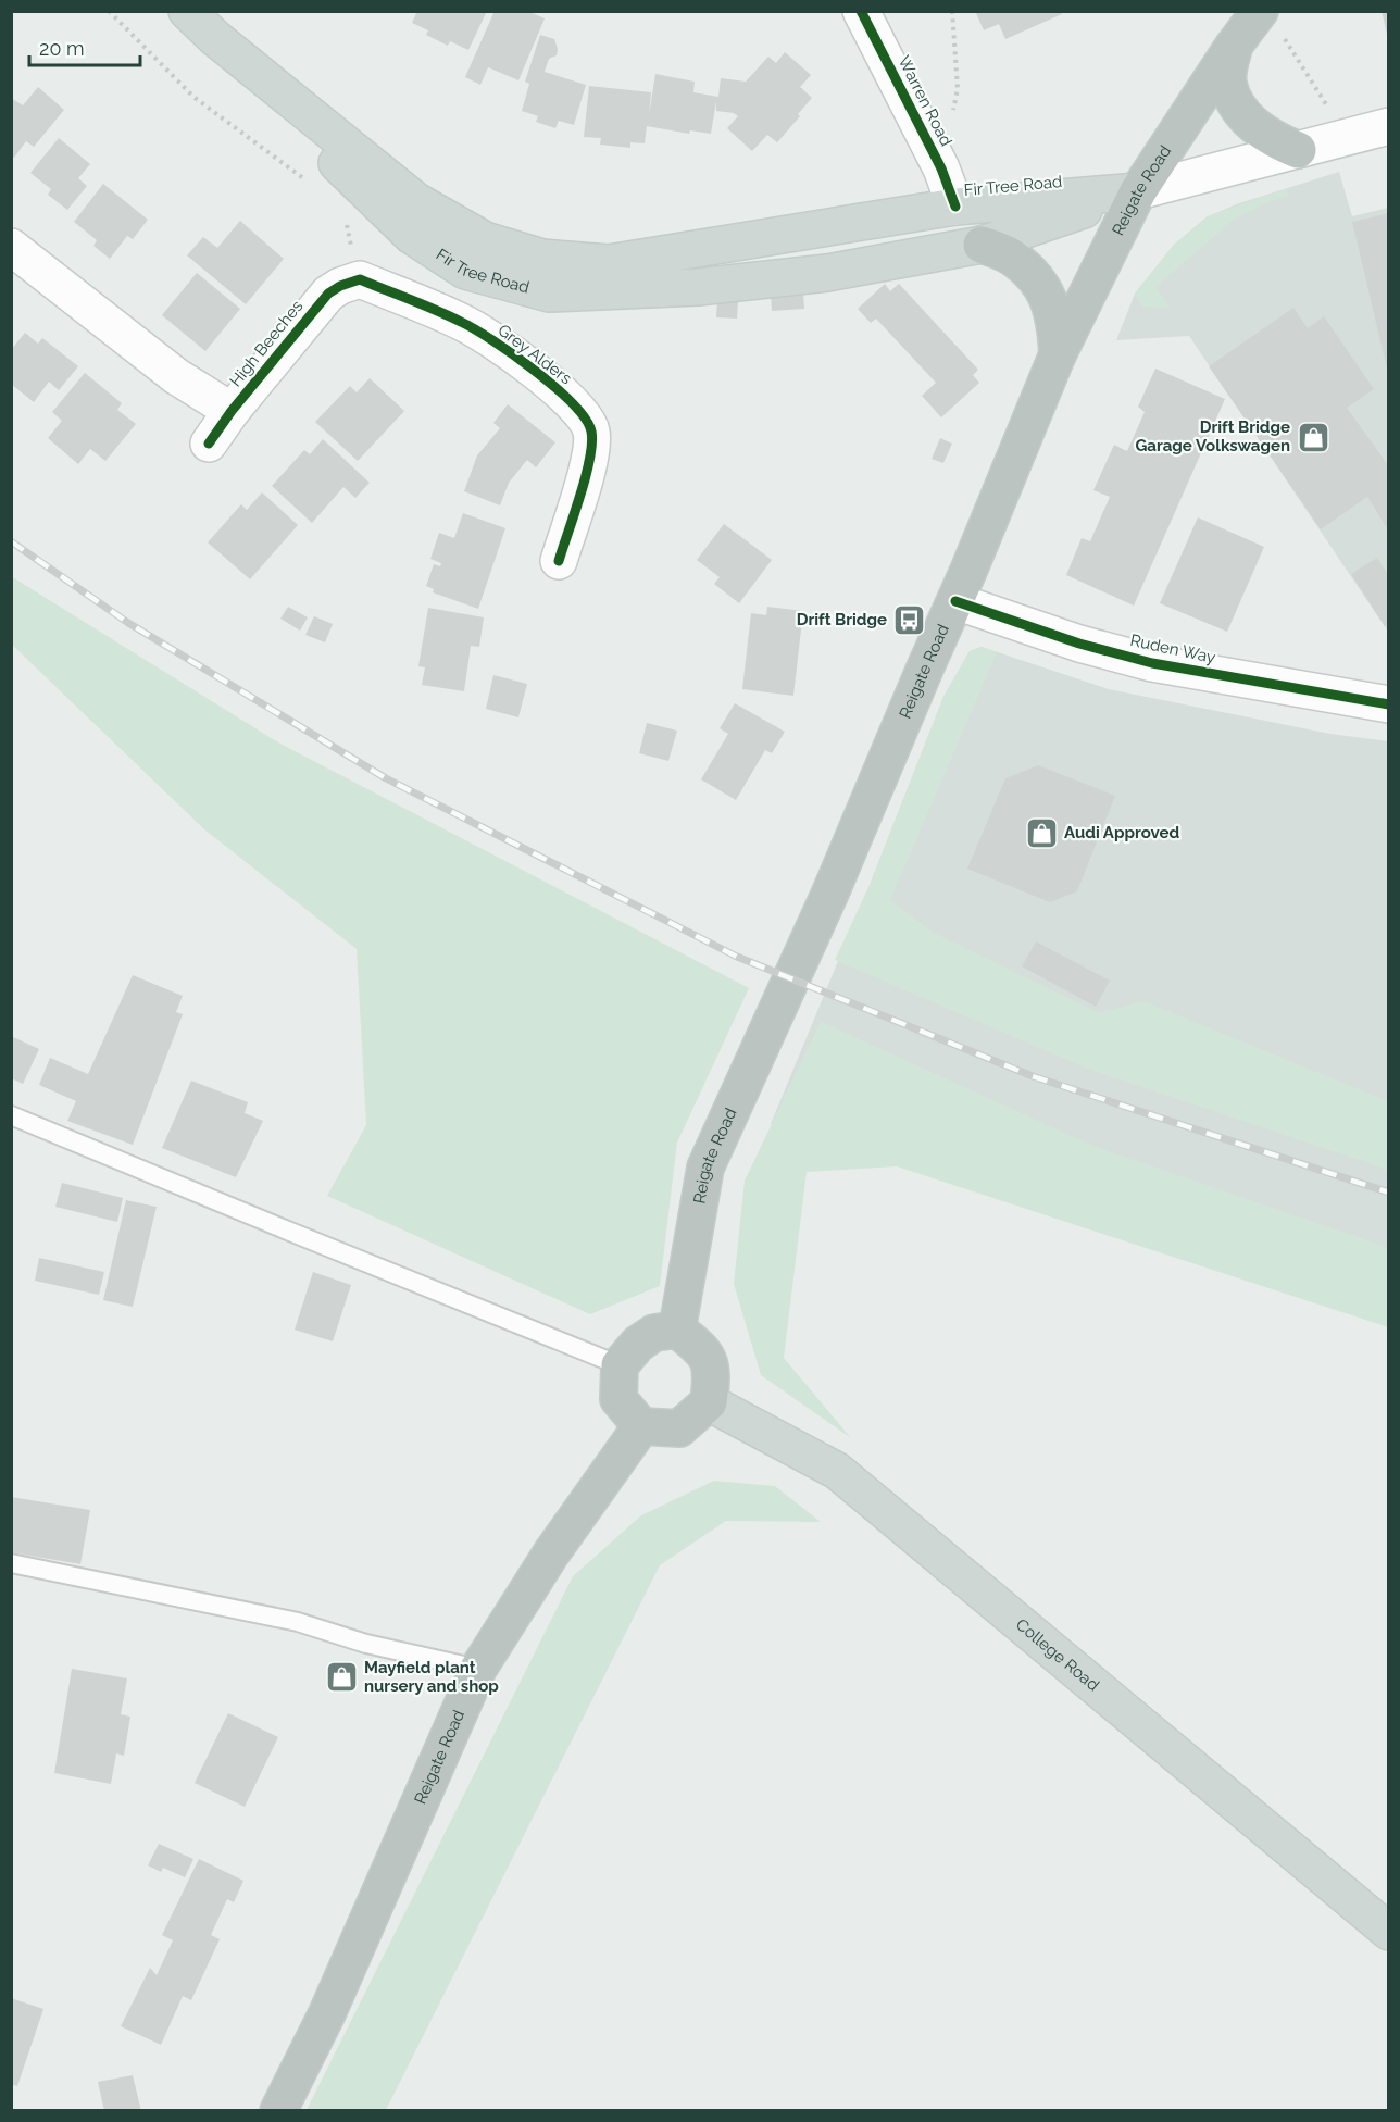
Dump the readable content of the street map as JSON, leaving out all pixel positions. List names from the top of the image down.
{
  "streets": {
    "highway": ["Reigate Road"],
    "main road": ["Fir Tree Road", "College Road"],
    "street": [
      "Warren Road",
      "High Beeches",
      "Grey Alders",
      "Ruden Way"
    ]
  },
  "crossings": [
    ["Warren Road", "Fir Tree Road"],
    ["Fir Tree Road", "Reigate Road"],
    ["Reigate Road", "Ruden Way"],
    ["Reigate Road", "College Road"],
    ["High Beeches", "Grey Alders"]
  ],
  "places": {
    "shop": ["Drift Bridge Garage Volkswagen", "Audi Approved", "Mayfield plant nursery and shop"],
    "bus stop": ["Drift Bridge"]
  },
  "scale_bar": "20 m"
}
